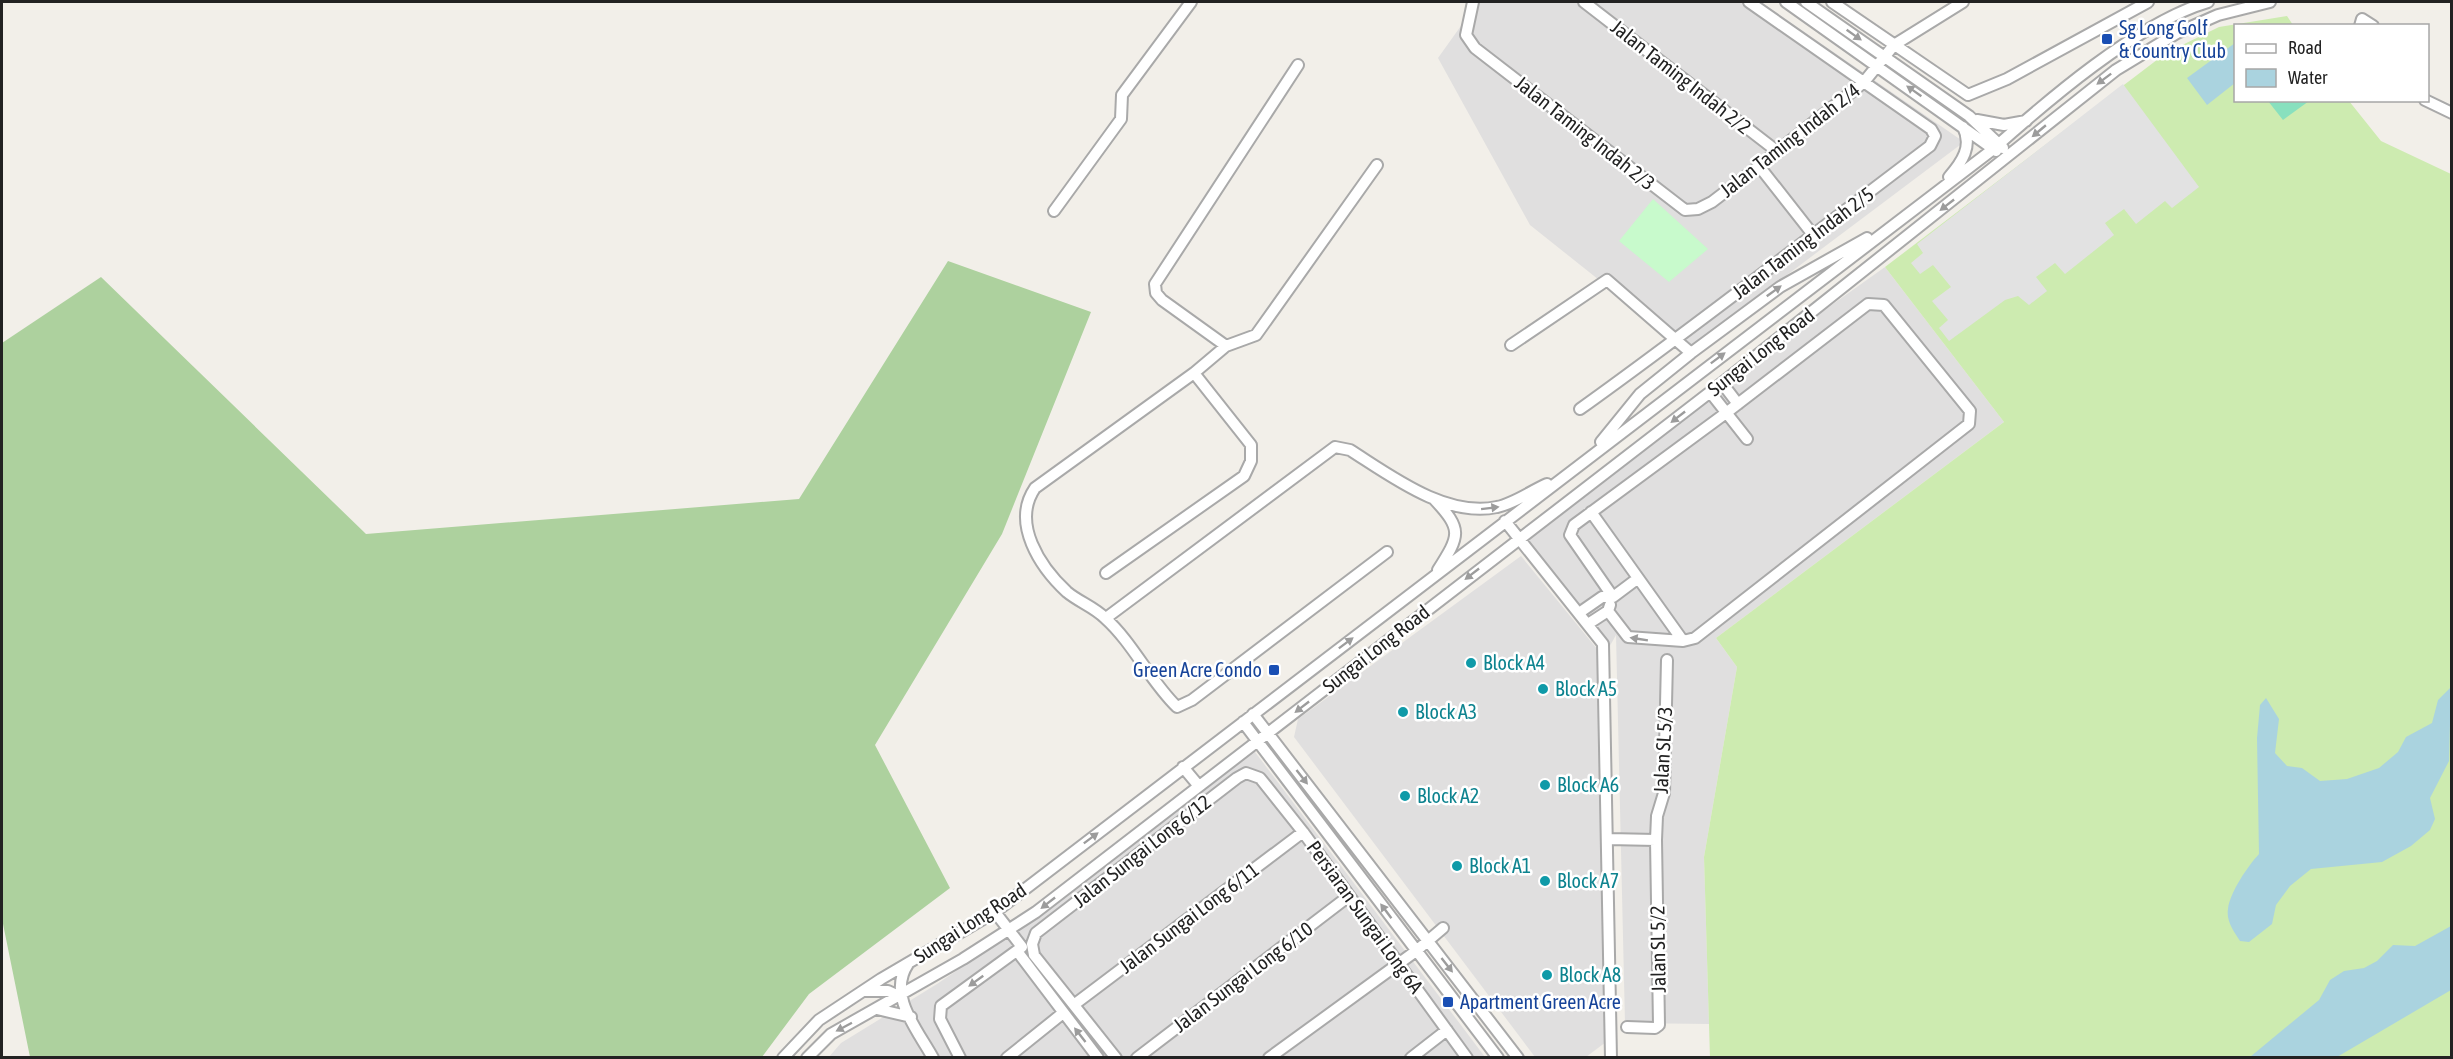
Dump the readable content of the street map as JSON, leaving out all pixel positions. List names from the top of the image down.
{
  "streets": {
    "street": [
      "Jalan Taming Indah 2/2",
      "Jalan Taming Indah 2/3",
      "Jalan Taming Indah 2/4",
      "Jalan Taming Indah 2/5",
      "Sungai Long Road",
      "Jalan SL 5/3",
      "Jalan Sungai Long 6/12",
      "Persiaran Sungai Long 6A",
      "Jalan Sungai Long 6/11",
      "Jalan SL 5/2",
      "Jalan Sungai Long 6/10"
    ]
  },
  "crossings": [
    ["Jalan Taming Indah 2/2", "Jalan Taming Indah 2/4"],
    ["Jalan Taming Indah 2/3", "Jalan Taming Indah 2/4"],
    ["Jalan Taming Indah 2/4", "Jalan Taming Indah 2/5"],
    ["Jalan SL 5/3", "Jalan SL 5/2"],
    ["Jalan Sungai Long 6/12", "Persiaran Sungai Long 6A"],
    ["Jalan Sungai Long 6/12", "Jalan Sungai Long 6/11"],
    ["Persiaran Sungai Long 6A", "Jalan Sungai Long 6/11"],
    ["Persiaran Sungai Long 6A", "Jalan Sungai Long 6/10"]
  ],
  "places": {
    "transit": ["Sg Long Golf & Country Club", "Green Acre Condo", "Apartment Green Acre"],
    "other": [
      "Block A4",
      "Block A5",
      "Block A3",
      "Block A6",
      "Block A2",
      "Block A1",
      "Block A7",
      "Block A8"
    ]
  },
  "legend": ["Road", "Water"]
}
